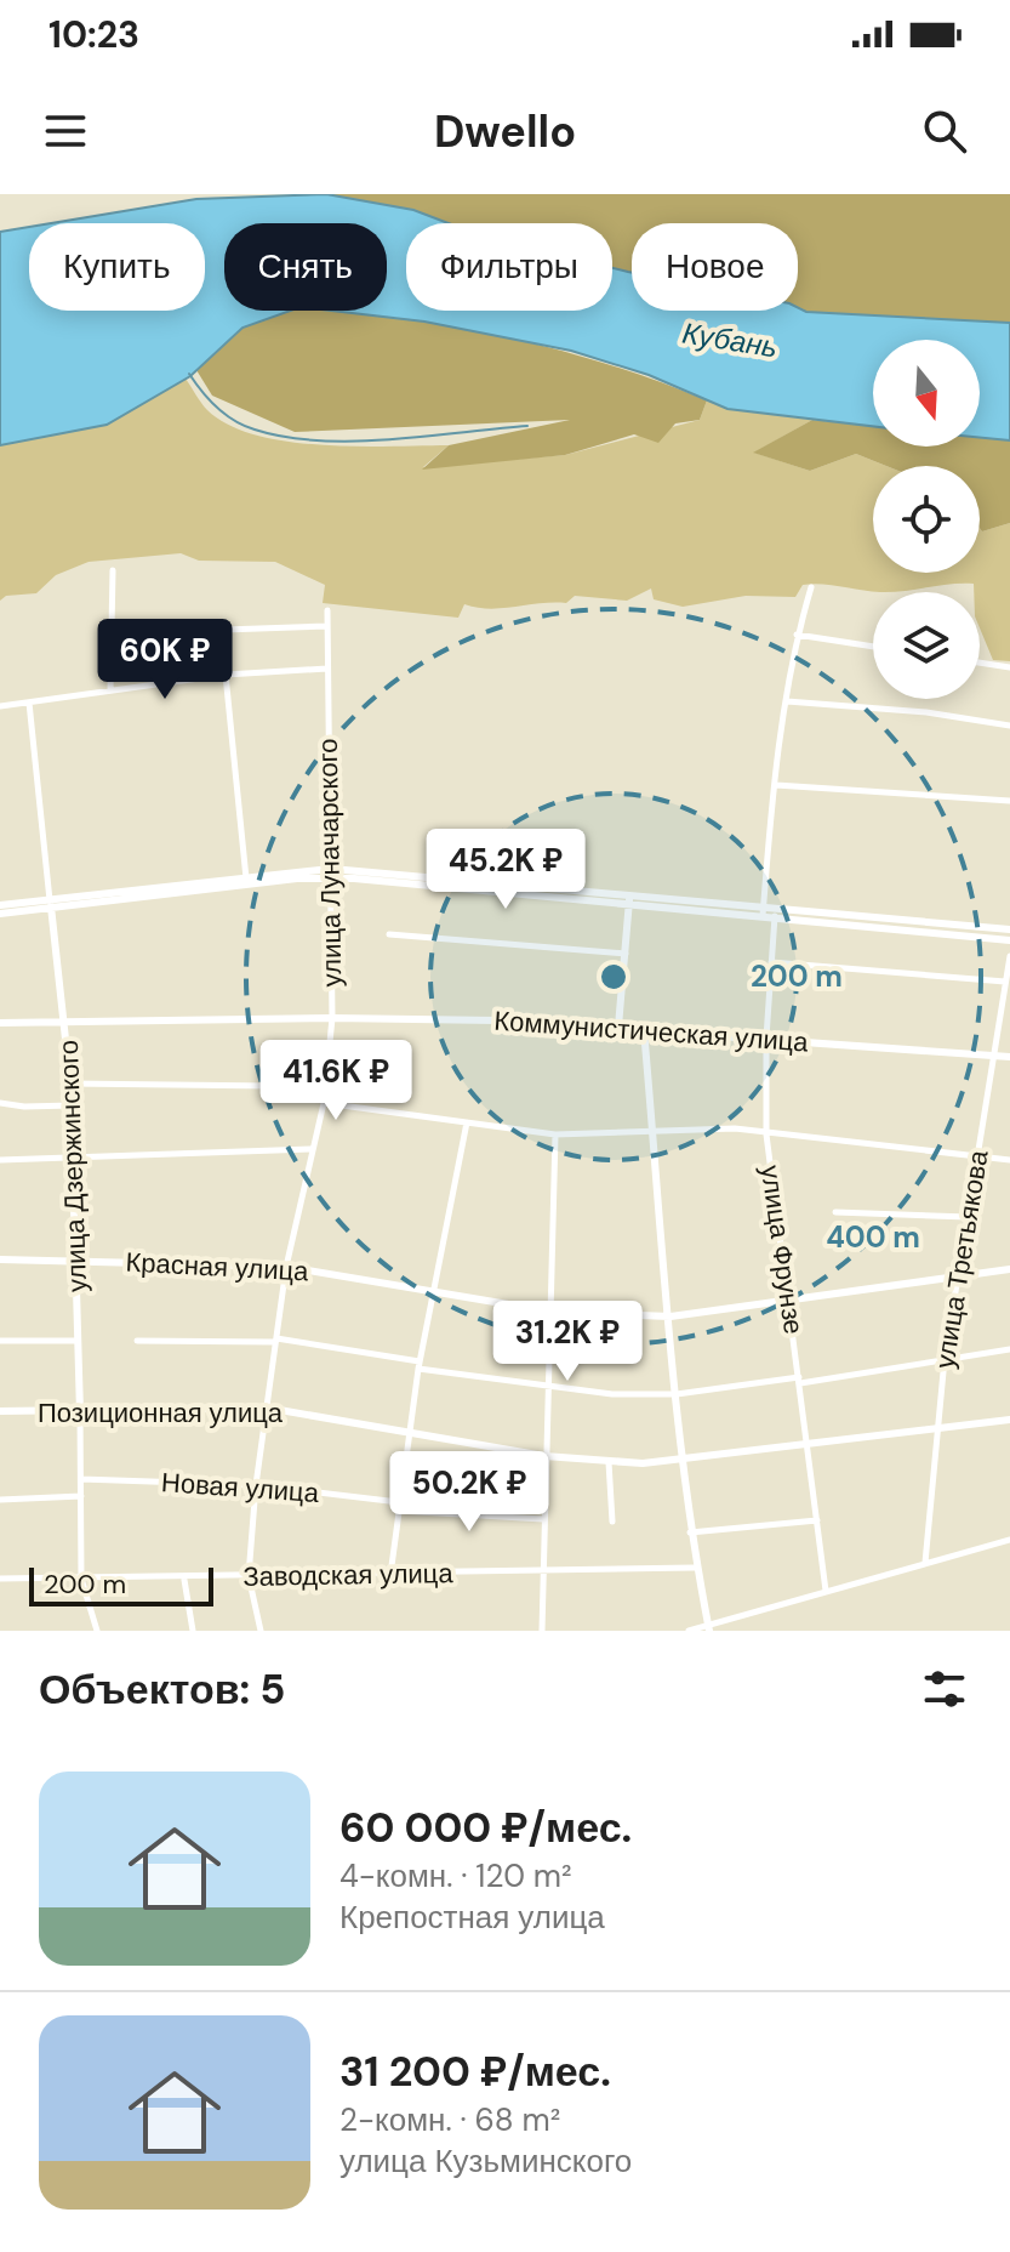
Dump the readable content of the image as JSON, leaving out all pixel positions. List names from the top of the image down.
{
  "streets": {
    "street": [
      "улица Луначарского",
      "Коммунистическая улица",
      "улица Дзержинского",
      "улица Фрунзе",
      "улица Третьякова",
      "Красная улица",
      "Позиционная улица",
      "Новая улица",
      "Заводская улица"
    ]
  },
  "crossings": [
    ["улица Луначарского", "Коммунистическая улица"],
    ["улица Луначарского", "Красная улица"],
    ["улица Луначарского", "Позиционная улица"],
    ["улица Луначарского", "Новая улица"],
    ["улица Луначарского", "Заводская улица"],
    ["Коммунистическая улица", "улица Дзержинского"],
    ["Коммунистическая улица", "улица Фрунзе"],
    ["Коммунистическая улица", "улица Третьякова"],
    ["улица Дзержинского", "Красная улица"],
    ["улица Дзержинского", "Позиционная улица"],
    ["улица Дзержинского", "Новая улица"],
    ["улица Дзержинского", "Заводская улица"],
    ["улица Фрунзе", "Красная улица"],
    ["улица Фрунзе", "Позиционная улица"],
    ["улица Третьякова", "Красная улица"],
    ["улица Третьякова", "Позиционная улица"]
  ],
  "water": ["Кубань"],
  "scale_bar": "200 m",
  "north": "bottom",
  "page": {
    "status": "10:23",
    "header": "Dwello",
    "chip": [
      "Купить",
      "Снять",
      "Фильтры",
      "Новое"
    ],
    "price": [
      "60K ₽",
      "45.2K ₽",
      "41.6K ₽",
      "31.2K ₽",
      "50.2K ₽"
    ],
    "scale": "200 m",
    "heading": "Объектов: 5",
    "list": [
      {
        "name": "60 000 ₽/мес.",
        "note": "4-комн. · 120 m² · Крепостная улица"
      },
      {
        "name": "31 200 ₽/мес.",
        "note": "2-комн. · 68 m² · улица Кузьминского"
      }
    ]
  },
  "rings": ["200 m", "400 m"]
}
